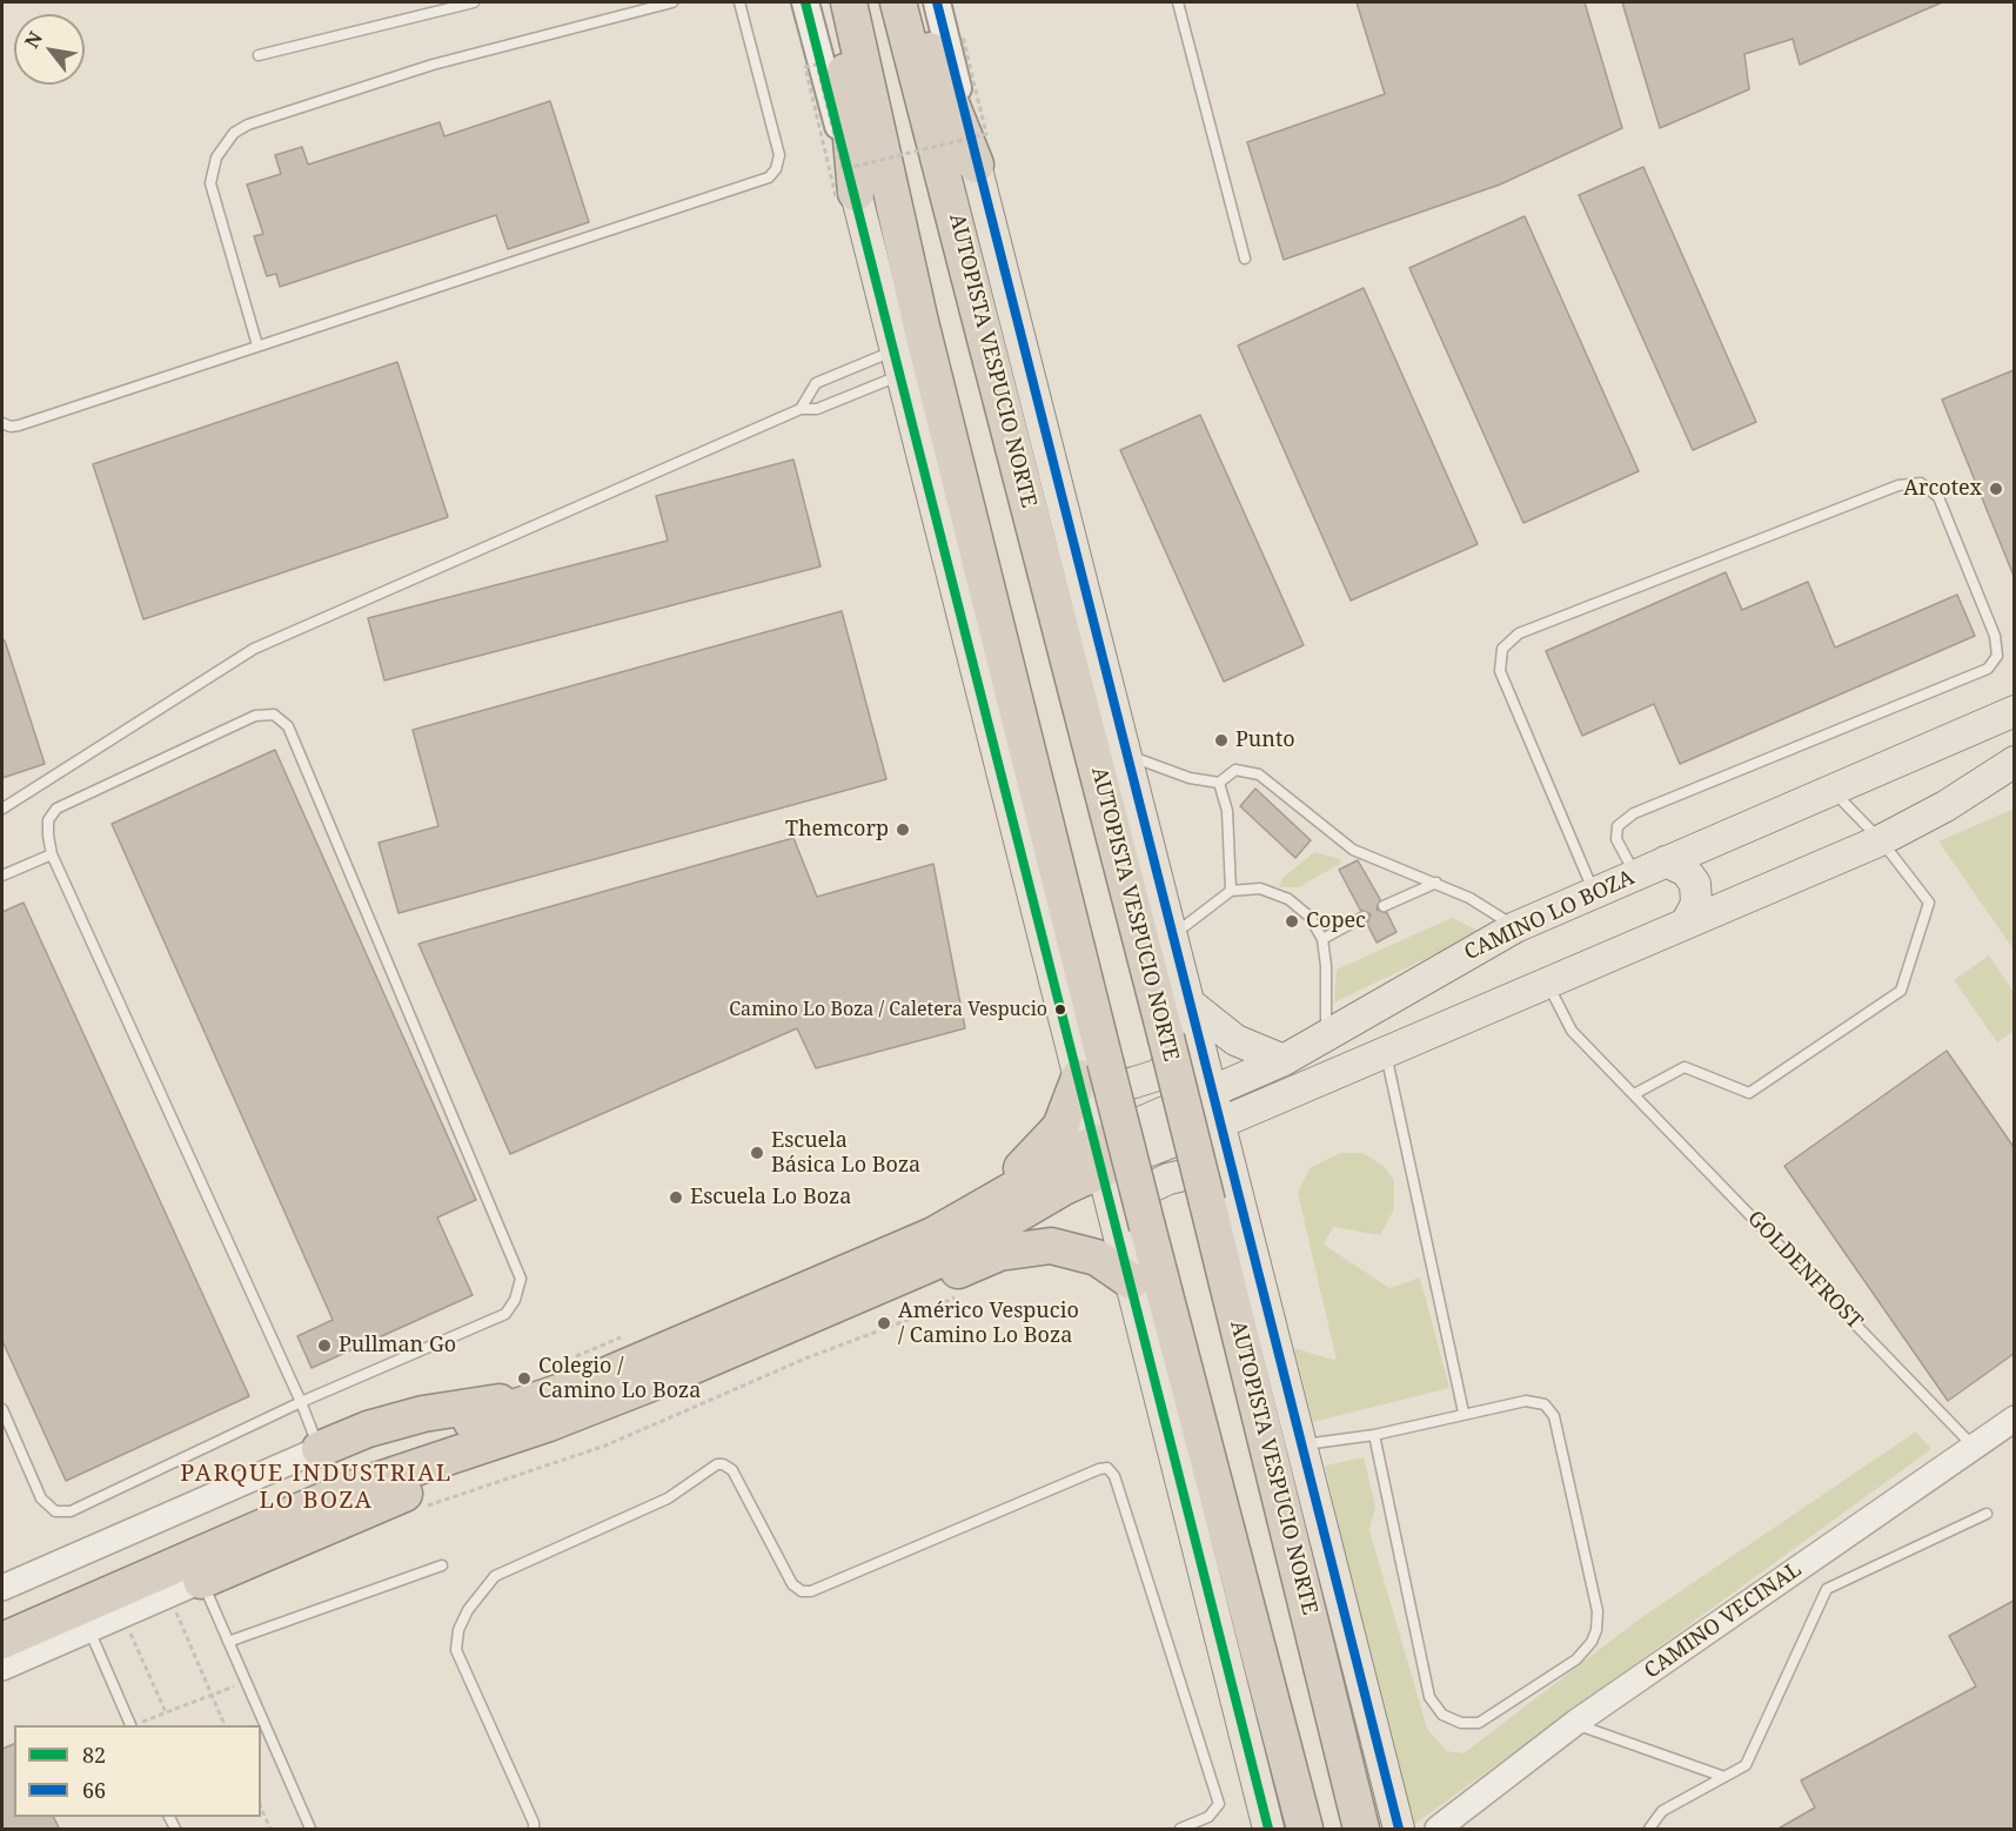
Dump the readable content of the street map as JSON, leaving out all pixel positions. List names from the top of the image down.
{
  "streets": {
    "highway": ["AUTOPISTA VESPUCIO NORTE"],
    "main road": ["CAMINO LO BOZA"],
    "street": ["CAMINO VECINAL"],
    "lane": ["GOLDENFROST"]
  },
  "crossings": [
    ["GOLDENFROST", "CAMINO VECINAL"]
  ],
  "districts": ["PARQUE INDUSTRIAL LO BOZA"],
  "places": [
    "Arcotex",
    "Punto",
    "Themcorp",
    "Copec",
    "Camino Lo Boza / Caletera Vespucio",
    "Escuela Básica Lo Boza",
    "Escuela Lo Boza",
    "Américo Vespucio / Camino Lo Boza",
    "Pullman Go",
    "Colegio / Camino Lo Boza"
  ],
  "lines": ["transit line 82", "transit line 66"],
  "legend": ["82", "66"],
  "north": "top left"
}
